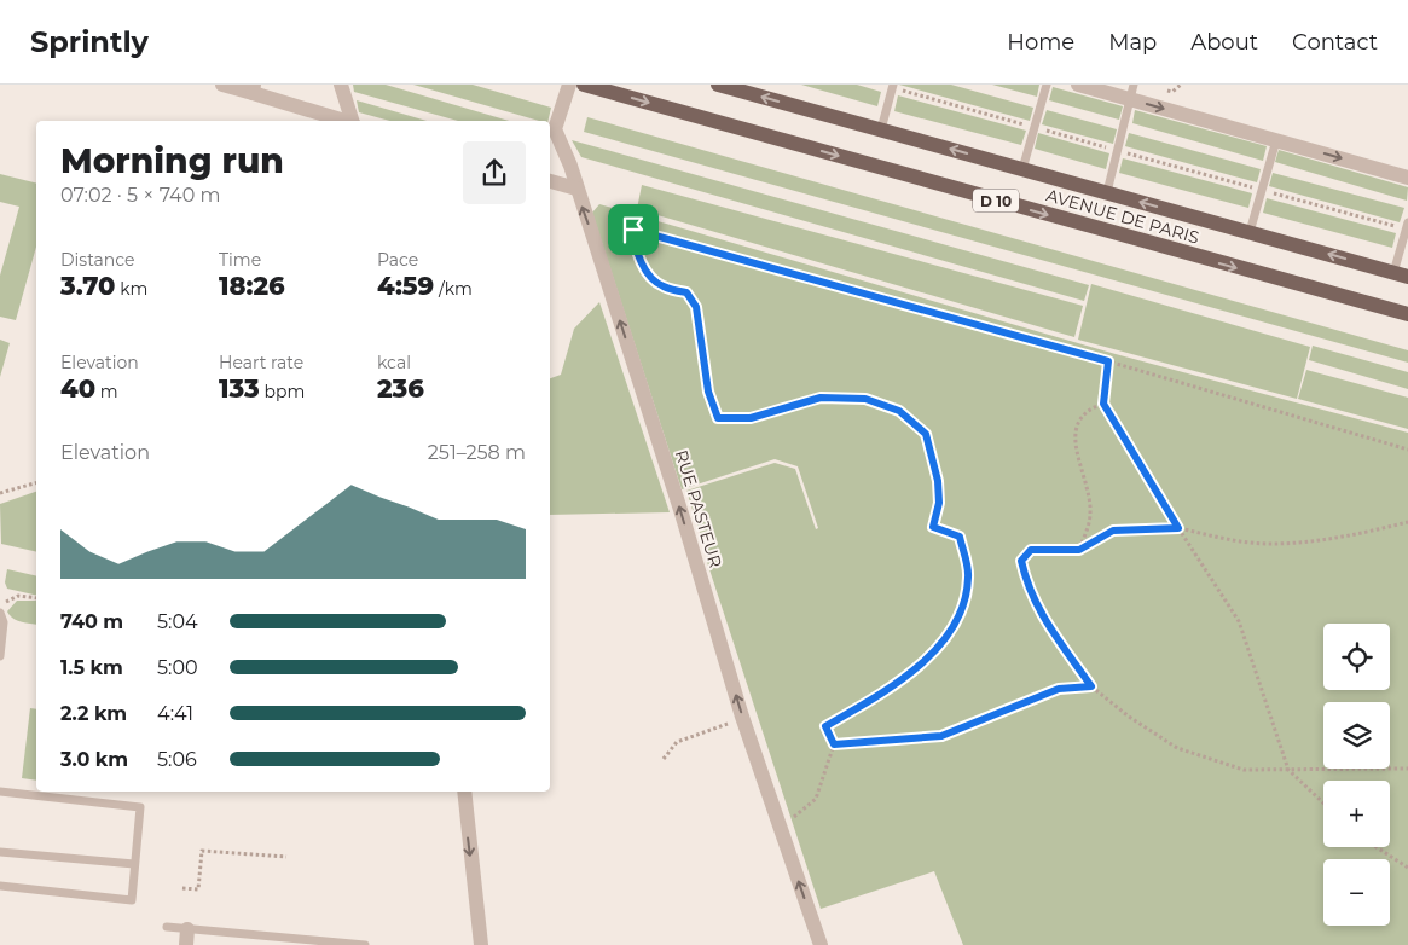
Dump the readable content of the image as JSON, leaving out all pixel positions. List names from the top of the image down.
{
  "streets": {
    "main road": ["D 10", "AVENUE DE PARIS"],
    "street": ["RUE PASTEUR"]
  },
  "one_way": ["RUE PASTEUR"],
  "page": {
    "header": "Sprintly",
    "nav": [
      "Home",
      "Map",
      "About",
      "Contact"
    ],
    "heading": ["Morning run", "07:02 · 5 × 740 m"],
    "stats": [
      ["Distance", "3.70 km"],
      ["Time", "18:26"],
      ["Pace", "4:59 /km"],
      ["Elevation", "40 m"],
      ["Heart rate", "133 bpm"],
      ["kcal", "236"]
    ],
    "chart": ["Elevation", "251–258 m"],
    "list": [
      {
        "name": "740 m",
        "note": "5:04"
      },
      {
        "name": "1.5 km",
        "note": "5:00"
      },
      {
        "name": "2.2 km",
        "note": "4:41"
      },
      {
        "name": "3.0 km",
        "note": "5:06"
      }
    ],
    "map_buttons": ["+", "−"]
  }
}
